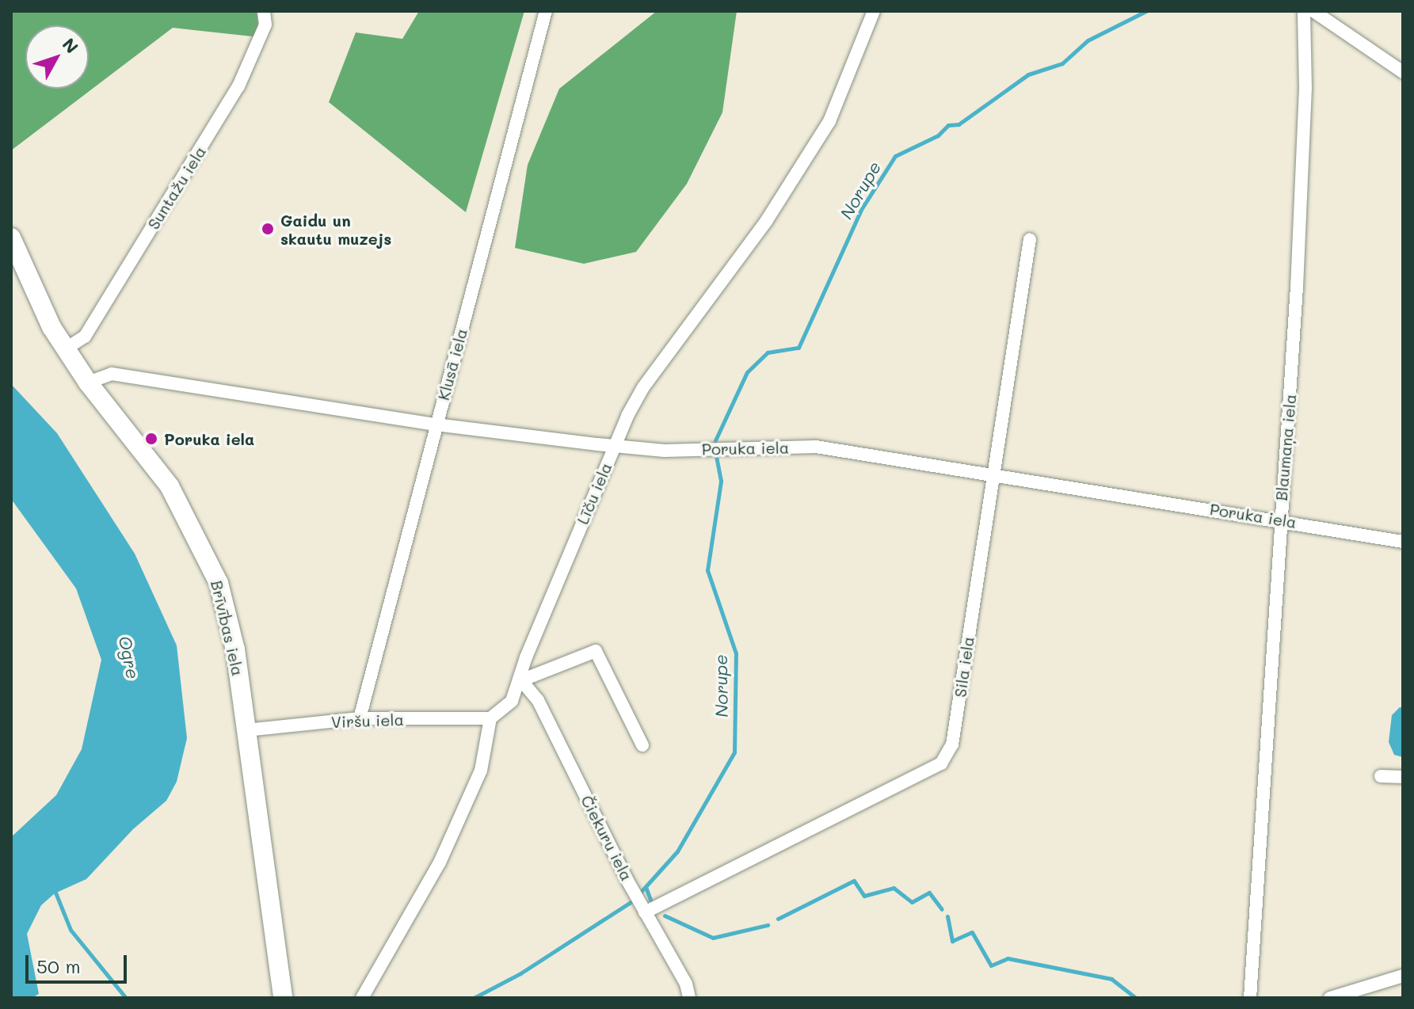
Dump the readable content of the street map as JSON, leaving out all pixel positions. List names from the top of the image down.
{
  "streets": {
    "main road": ["Brīvības iela"],
    "street": [
      "Suntažu iela",
      "Klusā iela",
      "Blaumaņa iela",
      "Poruka iela",
      "Līču iela",
      "Sila iela",
      "Viršu iela",
      "Čiekuru iela"
    ]
  },
  "crossings": [
    ["Suntažu iela", "Brīvības iela"],
    ["Klusā iela", "Poruka iela"],
    ["Klusā iela", "Viršu iela"],
    ["Blaumaņa iela", "Poruka iela"],
    ["Poruka iela", "Līču iela"],
    ["Poruka iela", "Brīvības iela"],
    ["Poruka iela", "Sila iela"],
    ["Līču iela", "Viršu iela"],
    ["Līču iela", "Čiekuru iela"],
    ["Brīvības iela", "Viršu iela"],
    ["Sila iela", "Čiekuru iela"]
  ],
  "water": ["Norupe", "Ogre"],
  "places": ["Gaidu un skautu muzejs", "Poruka iela"],
  "scale_bar": "50 m",
  "north": "top right"
}
